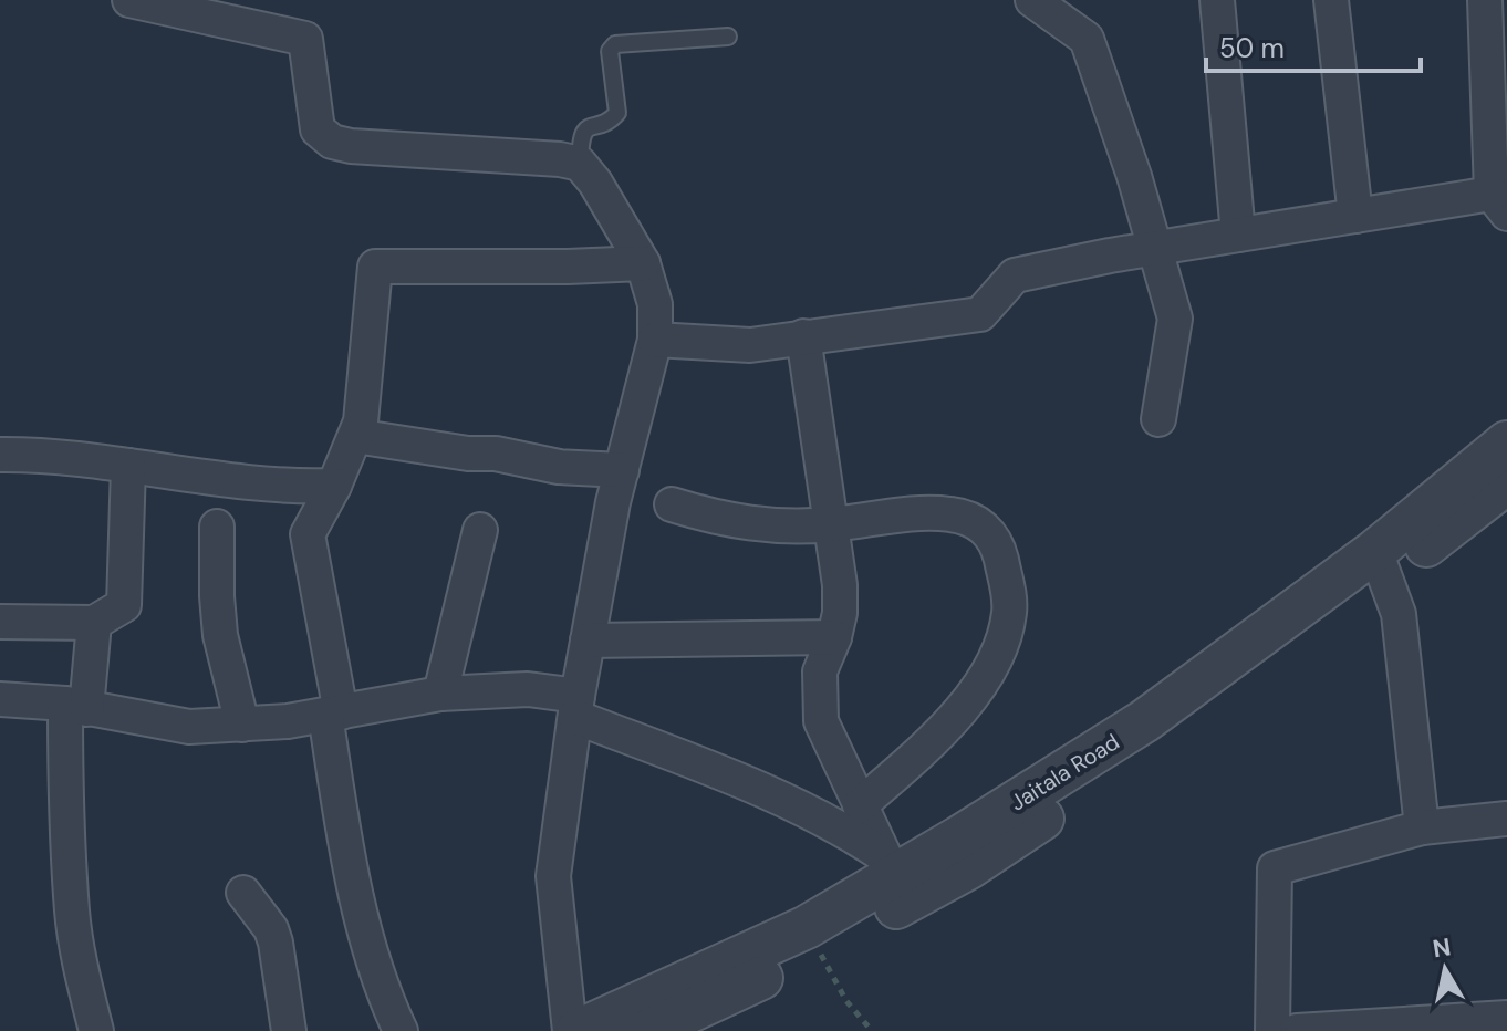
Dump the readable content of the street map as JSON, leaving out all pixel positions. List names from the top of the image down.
{
  "streets": {
    "street": ["Jaitala Road"]
  },
  "scale_bar": "50 m",
  "north": "top"
}
